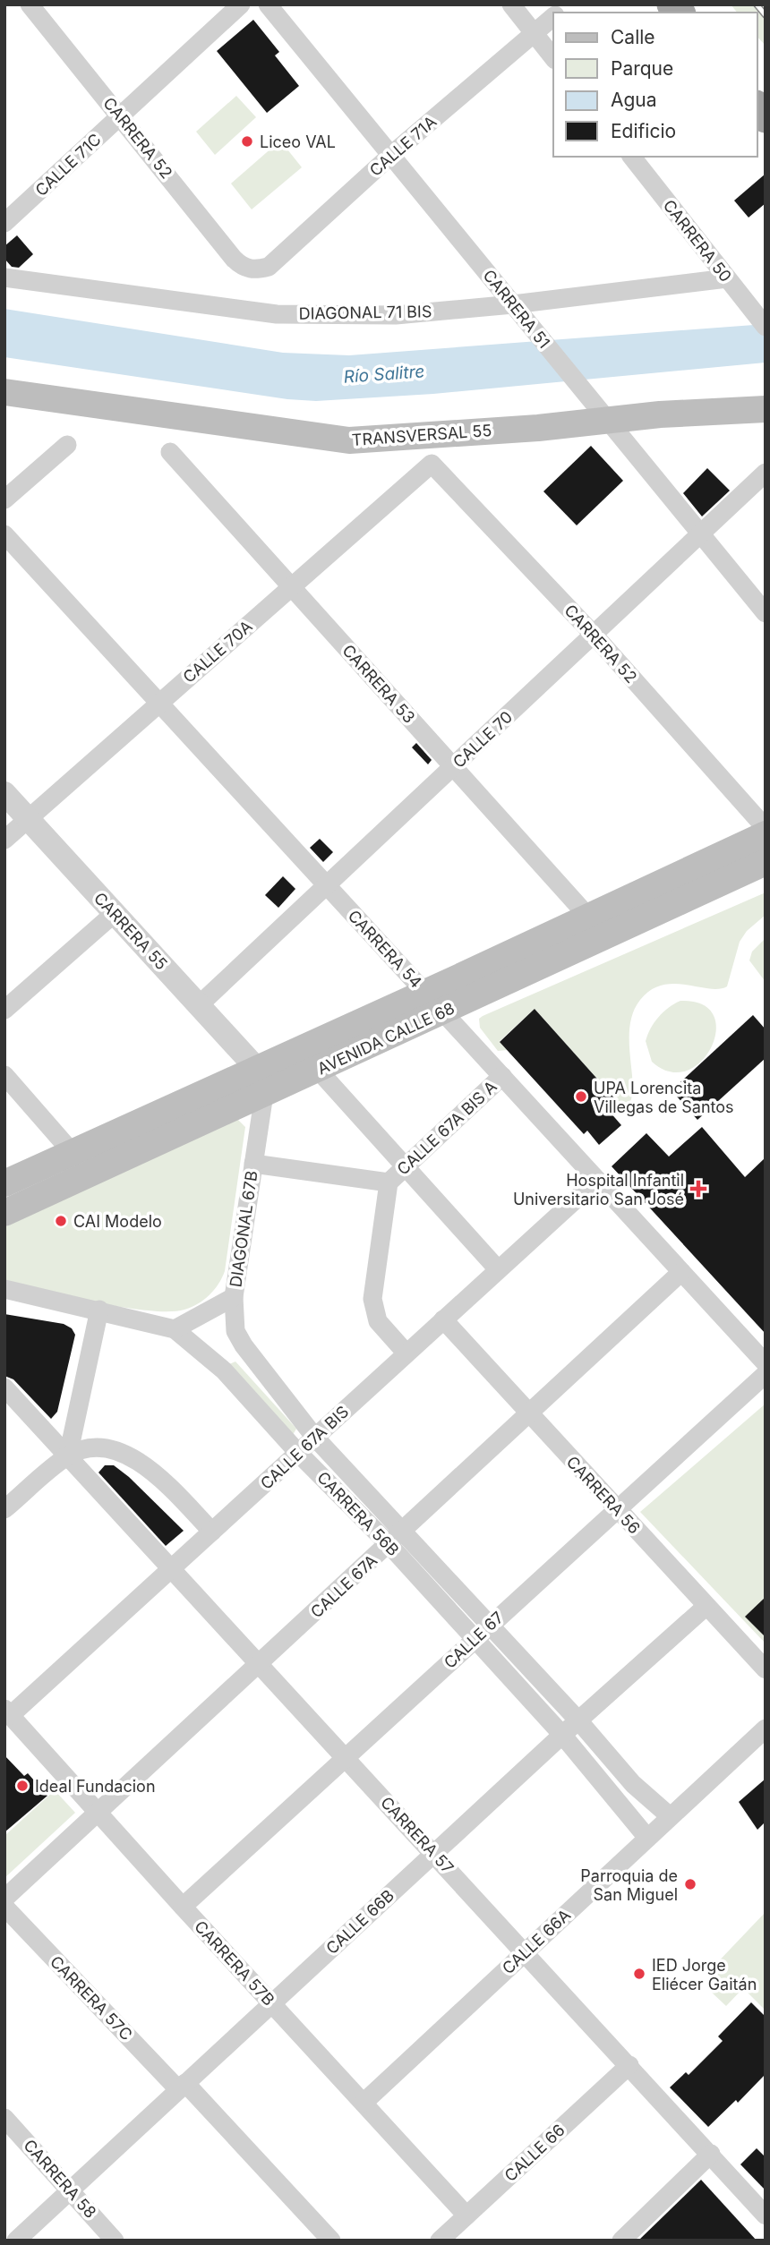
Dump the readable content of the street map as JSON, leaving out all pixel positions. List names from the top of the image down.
{
  "streets": {
    "main road": ["TRANSVERSAL 55", "AVENIDA CALLE 68"],
    "street": [
      "CARRERA 52",
      "CALLE 71A",
      "CALLE 71C",
      "CARRERA 50",
      "CARRERA 51",
      "DIAGONAL 71 BIS",
      "CALLE 70A",
      "CARRERA 53",
      "CALLE 70",
      "CARRERA 55",
      "CARRERA 54",
      "CALLE 67A BIS A",
      "DIAGONAL 67B",
      "CALLE 67A BIS",
      "CARRERA 56",
      "CARRERA 56B",
      "CALLE 67A",
      "CALLE 67",
      "CARRERA 57",
      "CALLE 66B",
      "CALLE 66A",
      "CARRERA 57B",
      "CARRERA 57C",
      "CALLE 66",
      "CARRERA 58"
    ]
  },
  "crossings": [
    ["CARRERA 52", "CALLE 71A"],
    ["CARRERA 52", "CALLE 71C"],
    ["CARRERA 52", "CALLE 70A"],
    ["CARRERA 52", "CALLE 70"],
    ["CALLE 71A", "CARRERA 51"],
    ["CARRERA 50", "DIAGONAL 71 BIS"],
    ["CARRERA 51", "DIAGONAL 71 BIS"],
    ["CARRERA 51", "TRANSVERSAL 55"],
    ["CARRERA 51", "CALLE 70"],
    ["CALLE 70A", "CARRERA 53"],
    ["CALLE 70A", "CARRERA 55"],
    ["CALLE 70A", "CARRERA 54"],
    ["CARRERA 53", "CALLE 70"],
    ["CARRERA 53", "AVENIDA CALLE 68"],
    ["CALLE 70", "CARRERA 55"],
    ["CALLE 70", "CARRERA 54"],
    ["CARRERA 55", "AVENIDA CALLE 68"],
    ["CARRERA 54", "AVENIDA CALLE 68"],
    ["CARRERA 54", "CALLE 67A BIS A"],
    ["CARRERA 54", "CALLE 67A BIS"],
    ["CARRERA 54", "CALLE 67A"],
    ["AVENIDA CALLE 68", "DIAGONAL 67B"],
    ["CALLE 67A BIS A", "CALLE 67A BIS"],
    ["DIAGONAL 67B", "CARRERA 56B"],
    ["CALLE 67A BIS", "CARRERA 56"],
    ["CALLE 67A BIS", "CARRERA 56B"],
    ["CALLE 67A BIS", "CARRERA 57"],
    ["CALLE 67A BIS", "CARRERA 57B"],
    ["CARRERA 56", "CALLE 67A"],
    ["CARRERA 56", "CALLE 67"],
    ["CARRERA 56", "CALLE 66B"],
    ["CARRERA 56B", "CALLE 67A"],
    ["CARRERA 56B", "CALLE 67"],
    ["CARRERA 56B", "CALLE 66B"],
    ["CARRERA 56B", "CALLE 66A"],
    ["CALLE 67A", "CARRERA 57"],
    ["CALLE 67A", "CARRERA 57B"],
    ["CALLE 67", "CARRERA 57"],
    ["CALLE 67", "CARRERA 57B"],
    ["CARRERA 57", "CALLE 66B"],
    ["CARRERA 57", "CALLE 66A"],
    ["CARRERA 57", "CALLE 66"],
    ["CALLE 66B", "CARRERA 57B"],
    ["CALLE 66B", "CARRERA 57C"],
    ["CALLE 66B", "CARRERA 58"],
    ["CALLE 66A", "CARRERA 57B"],
    ["CARRERA 57B", "CALLE 66"]
  ],
  "water": ["Río Salitre"],
  "places": {
    "other": [
      "Liceo VAL",
      "UPA Lorencita Villegas de Santos",
      "CAI Modelo",
      "Ideal Fundacion",
      "Parroquia de San Miguel",
      "IED Jorge Eliécer Gaitán"
    ],
    "health": ["Hospital Infantil Universitario San José"]
  },
  "legend": [
    "Calle",
    "Parque",
    "Agua",
    "Edificio"
  ]
}
